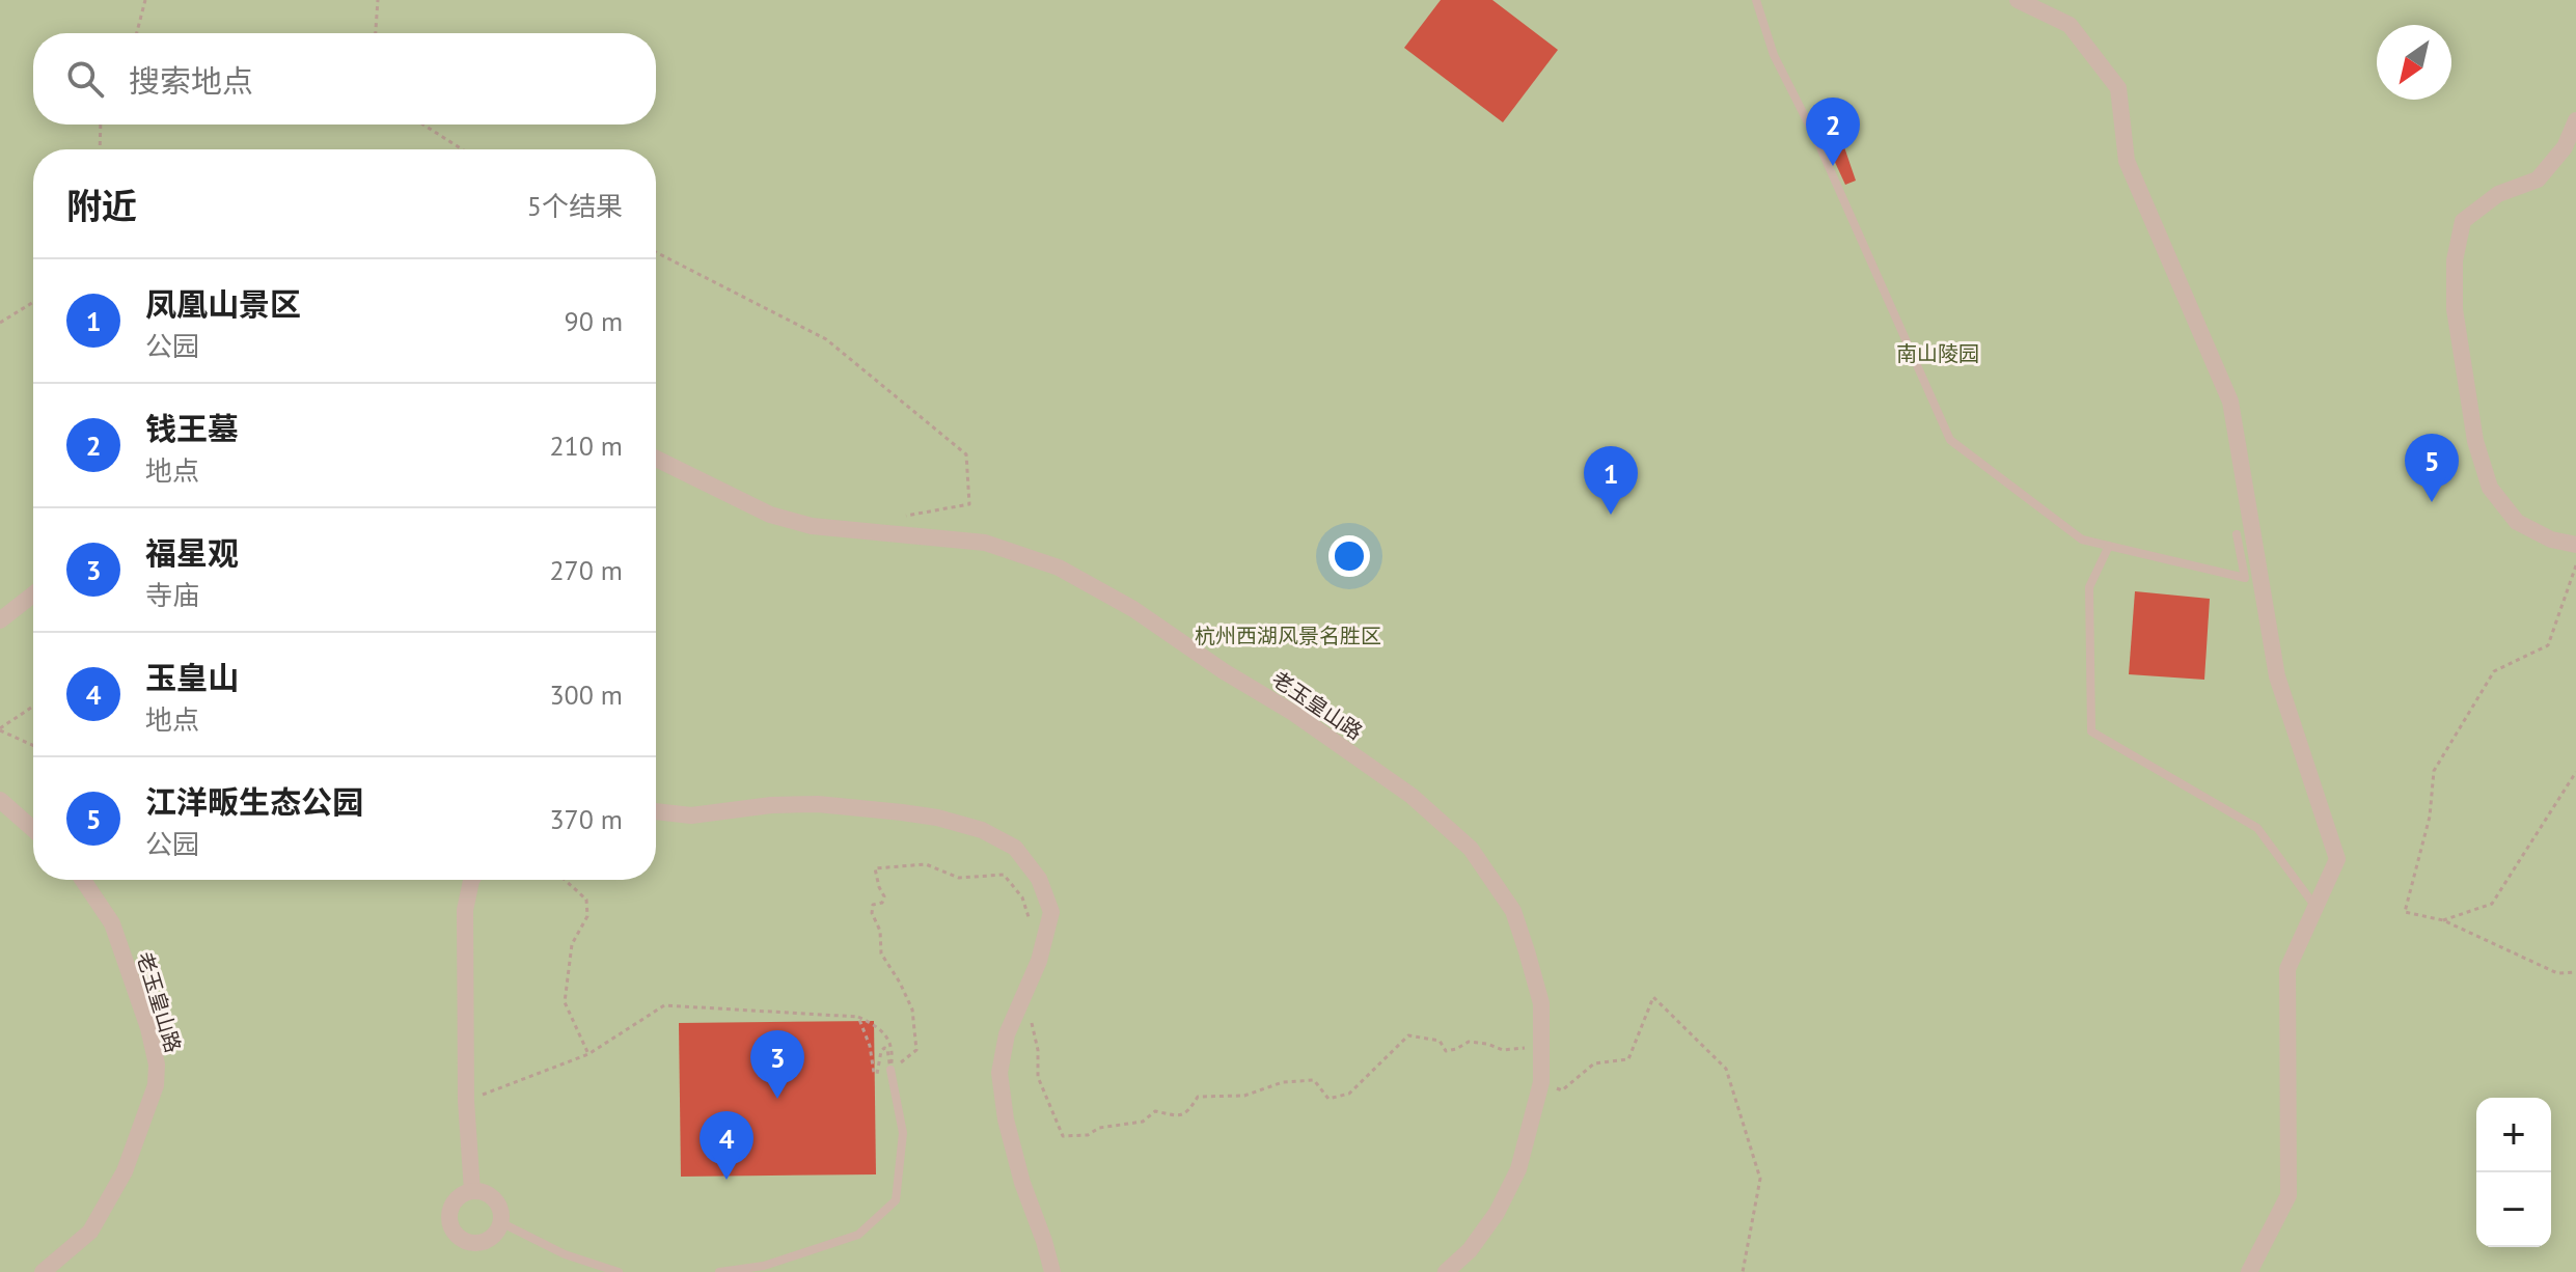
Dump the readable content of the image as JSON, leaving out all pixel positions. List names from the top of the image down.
{
  "streets": {
    "street": ["老玉皇山路"]
  },
  "parks": ["南山陵园", "杭州西湖风景名胜区"],
  "north": "bottom left",
  "page": {
    "search": "搜索地点",
    "pins": [
      "2",
      "5",
      "1",
      "3",
      "4"
    ],
    "heading": ["附近", "5个结果"],
    "list": [
      {
        "mark": "1",
        "name": "凤凰山景区",
        "note": "公园",
        "value": "90 m"
      },
      {
        "mark": "2",
        "name": "钱王墓",
        "note": "地点",
        "value": "210 m"
      },
      {
        "mark": "3",
        "name": "福星观",
        "note": "寺庙",
        "value": "270 m"
      },
      {
        "mark": "4",
        "name": "玉皇山",
        "note": "地点",
        "value": "300 m"
      },
      {
        "mark": "5",
        "name": "江洋畈生态公园",
        "note": "公园",
        "value": "370 m"
      }
    ],
    "map_buttons": ["+", "−"]
  }
}
